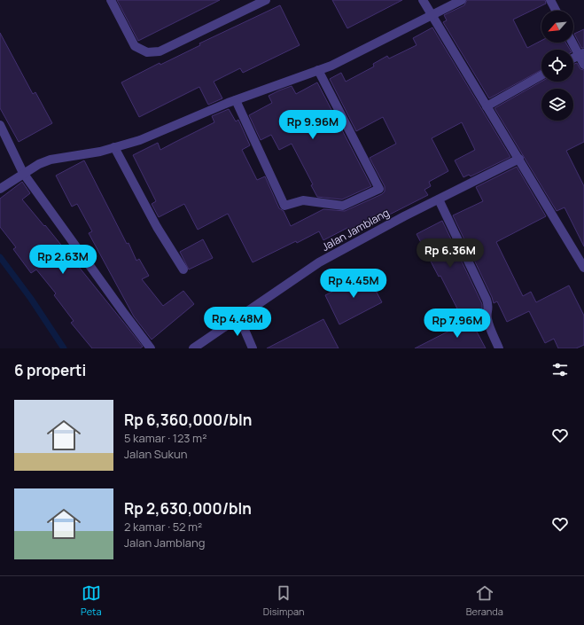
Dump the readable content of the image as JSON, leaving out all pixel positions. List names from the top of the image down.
{
  "streets": {
    "street": ["Jalan Jamblang"]
  },
  "north": "bottom left",
  "page": {
    "price": [
      "Rp 9.96M",
      "Rp 6.36M",
      "Rp 2.63M",
      "Rp 4.45M",
      "Rp 4.48M",
      "Rp 7.96M"
    ],
    "heading": "6 properti",
    "list": [
      {
        "name": "Rp 6,360,000/bln",
        "note": "5 kamar · 123 m² · Jalan Sukun"
      },
      {
        "name": "Rp 2,630,000/bln",
        "note": "2 kamar · 52 m² · Jalan Jamblang"
      }
    ],
    "tabs": ["Peta", "Disimpan", "Beranda"]
  }
}
